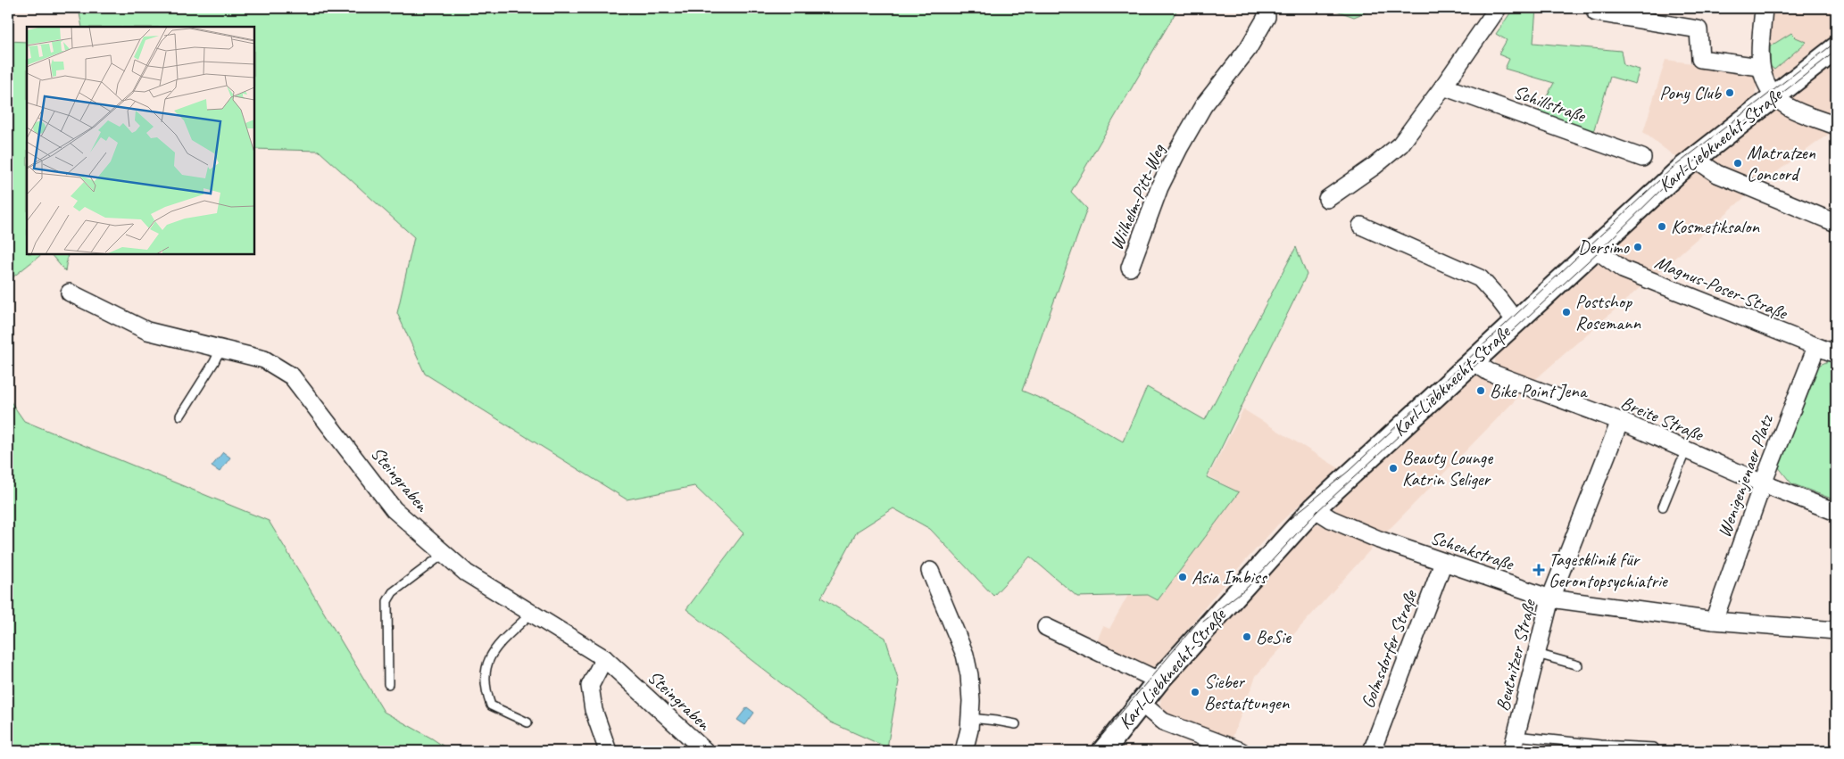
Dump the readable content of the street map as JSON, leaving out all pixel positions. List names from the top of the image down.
{
  "streets": {
    "street": [
      "Schillstraße",
      "Karl-Liebknecht-Straße",
      "Wilhelm-Pitt-Weg",
      "Magnus-Poser-Straße",
      "Breite Straße",
      "Wenigenjenaer Platz",
      "Steingraben",
      "Schenkstraße",
      "Golmsdorfer Straße",
      "Beutnitzer Straße"
    ]
  },
  "crossings": [
    ["Karl-Liebknecht-Straße", "Magnus-Poser-Straße"],
    ["Karl-Liebknecht-Straße", "Breite Straße"],
    ["Karl-Liebknecht-Straße", "Schenkstraße"],
    ["Magnus-Poser-Straße", "Wenigenjenaer Platz"],
    ["Breite Straße", "Wenigenjenaer Platz"],
    ["Breite Straße", "Beutnitzer Straße"],
    ["Wenigenjenaer Platz", "Schenkstraße"],
    ["Schenkstraße", "Golmsdorfer Straße"],
    ["Schenkstraße", "Beutnitzer Straße"]
  ],
  "places": {
    "other": [
      "Pony Club",
      "Matratzen Concord",
      "Kosmetiksalon",
      "Dersimo",
      "Postshop Rosemann",
      "Bike Point Jena",
      "Beauty Lounge Katrin Seliger",
      "Asia Imbiss",
      "BeSie",
      "Sieber Bestattungen"
    ],
    "health": ["Tagesklinik für Gerontopsychiatrie"]
  }
}
